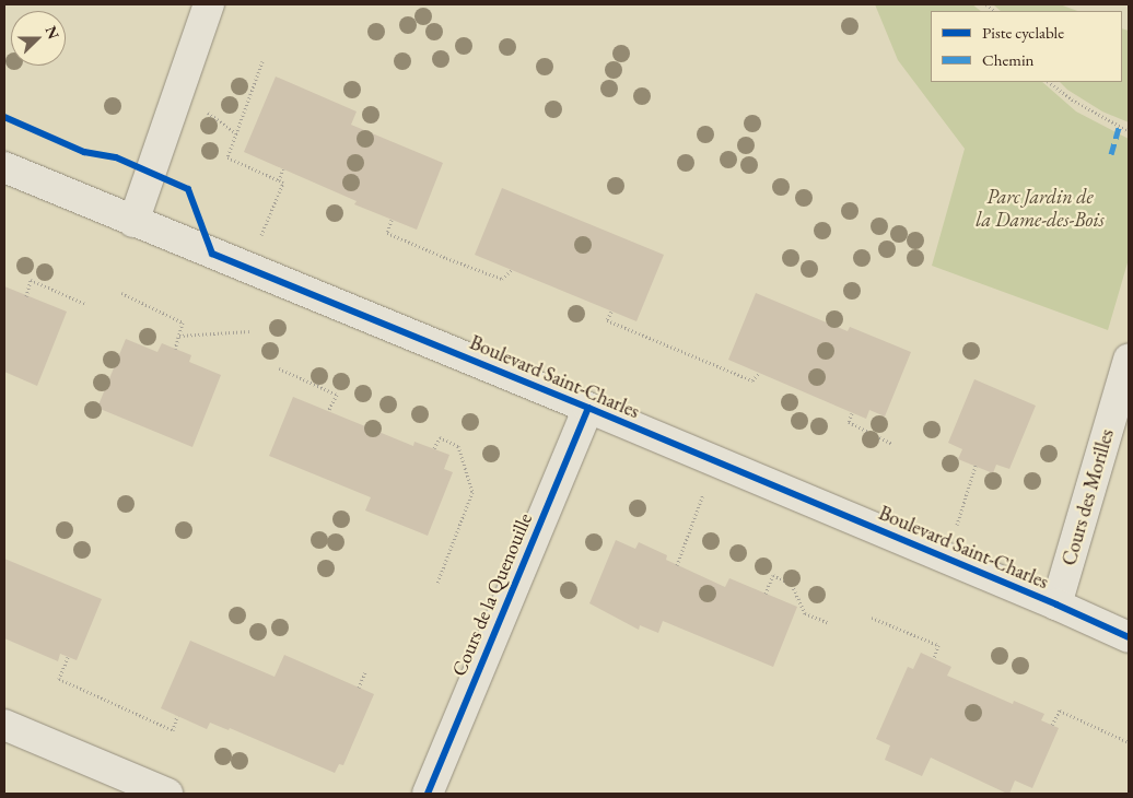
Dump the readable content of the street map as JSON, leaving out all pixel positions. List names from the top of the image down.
{
  "streets": {
    "street": ["Boulevard Saint-Charles", "Cours des Morilles", "Cours de la Quenouille"]
  },
  "crossings": [
    ["Boulevard Saint-Charles", "Cours des Morilles"],
    ["Boulevard Saint-Charles", "Cours de la Quenouille"]
  ],
  "parks": ["Parc Jardin de la Dame-des-Bois"],
  "legend": ["Piste cyclable", "Chemin"],
  "north": "right"
}
